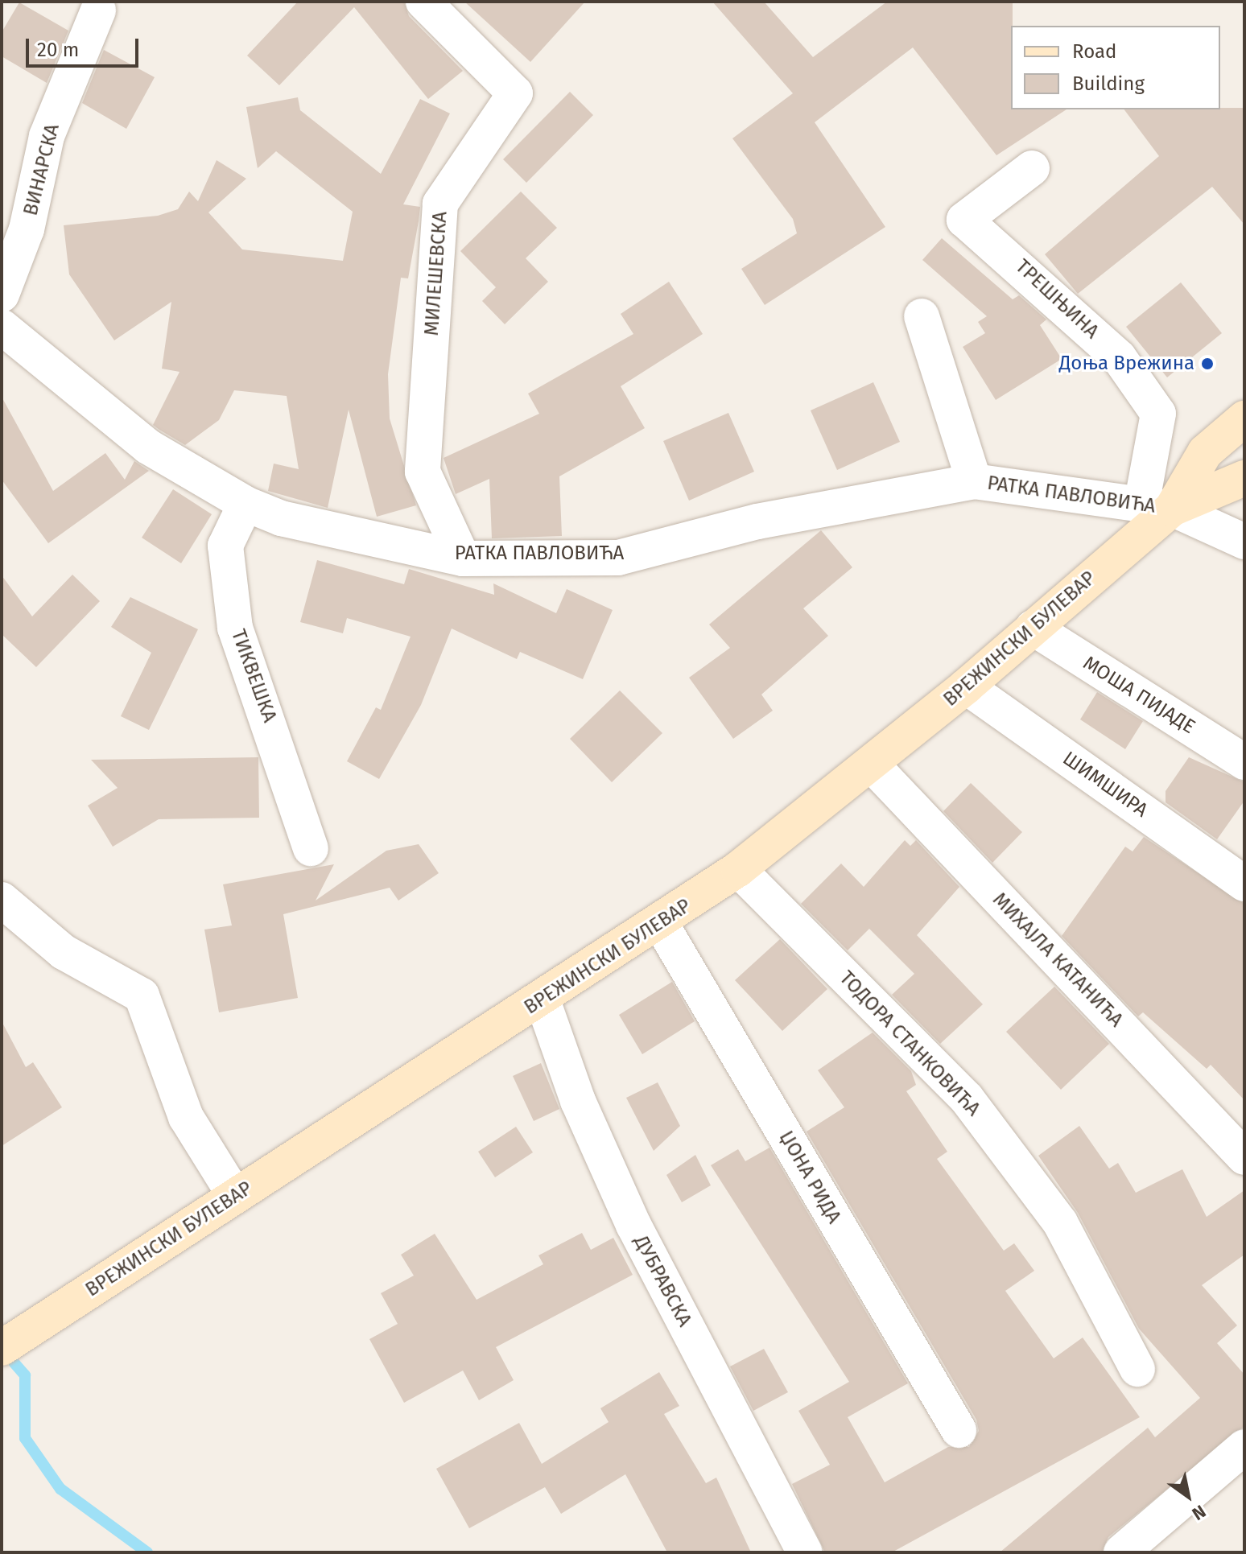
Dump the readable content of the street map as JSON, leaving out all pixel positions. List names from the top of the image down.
{
  "streets": {
    "main road": ["ВРЕЖИНСКИ БУЛЕВАР"],
    "street": [
      "ВИНАРСКА",
      "МИЛЕШЕВСКА",
      "ТРЕШЊИНА",
      "РАТКА ПАВЛОВИЋА",
      "ТИКВЕШКА",
      "МОША ПИЈАДЕ",
      "ШИМШИРА",
      "МИХАЈЛА КАТАНИЋА",
      "ТОДОРА СТАНКОВИЋА",
      "ЏОНА РИДА",
      "ДУБРАВСКА"
    ]
  },
  "crossings": [
    ["МИЛЕШЕВСКА", "РАТКА ПАВЛОВИЋА"],
    ["ТРЕШЊИНА", "РАТКА ПАВЛОВИЋА"],
    ["ТРЕШЊИНА", "ВРЕЖИНСКИ БУЛЕВАР"],
    ["РАТКА ПАВЛОВИЋА", "ВРЕЖИНСКИ БУЛЕВАР"],
    ["РАТКА ПАВЛОВИЋА", "ТИКВЕШКА"],
    ["ВРЕЖИНСКИ БУЛЕВАР", "МОША ПИЈАДЕ"],
    ["ВРЕЖИНСКИ БУЛЕВАР", "ШИМШИРА"],
    ["ВРЕЖИНСКИ БУЛЕВАР", "МИХАЈЛА КАТАНИЋА"],
    ["ВРЕЖИНСКИ БУЛЕВАР", "ТОДОРА СТАНКОВИЋА"],
    ["ВРЕЖИНСКИ БУЛЕВАР", "ЏОНА РИДА"],
    ["ВРЕЖИНСКИ БУЛЕВАР", "ДУБРАВСКА"]
  ],
  "places": ["Доња Врежина"],
  "legend": ["Road", "Building"],
  "scale_bar": "20 m",
  "north": "bottom right"
}
